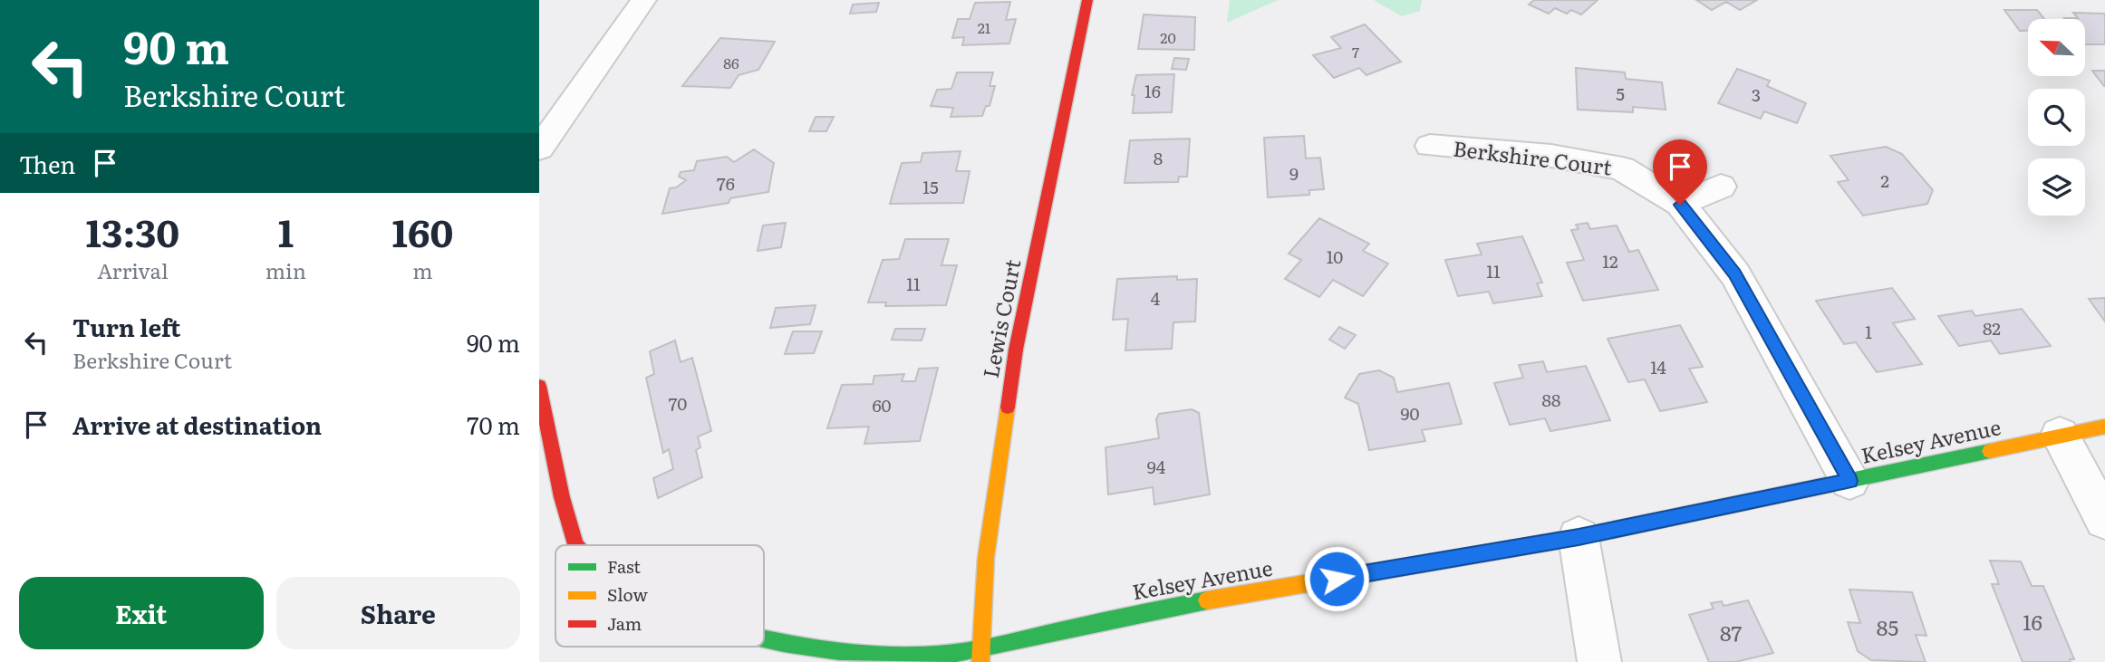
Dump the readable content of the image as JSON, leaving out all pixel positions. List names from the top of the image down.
{
  "streets": {
    "street": ["Berkshire Court", "Lewis Court", "Kelsey Avenue"]
  },
  "crossings": [
    ["Berkshire Court", "Kelsey Avenue"],
    ["Lewis Court", "Kelsey Avenue"]
  ],
  "house_numbers": [
    "21",
    "20",
    "7",
    "86",
    "16",
    "5",
    "3",
    "8",
    "9",
    "2",
    "76",
    "15",
    "10",
    "12",
    "11",
    "11",
    "4",
    "82",
    "1",
    "14",
    "88",
    "70",
    "60",
    "90",
    "94",
    "16",
    "85",
    "87"
  ],
  "legend": ["Fast", "Slow", "Jam"],
  "north": "top left",
  "page": {
    "turn": ["90 m", "Berkshire Court"],
    "then": "Then",
    "eta": [
      "13:30",
      "Arrival",
      "1",
      "min",
      "160",
      "m"
    ],
    "list": [
      {
        "name": "Turn left",
        "note": "Berkshire Court",
        "value": "90 m"
      },
      {
        "name": "Arrive at destination",
        "value": "70 m"
      }
    ],
    "buttons": ["Exit", "Share"]
  }
}
